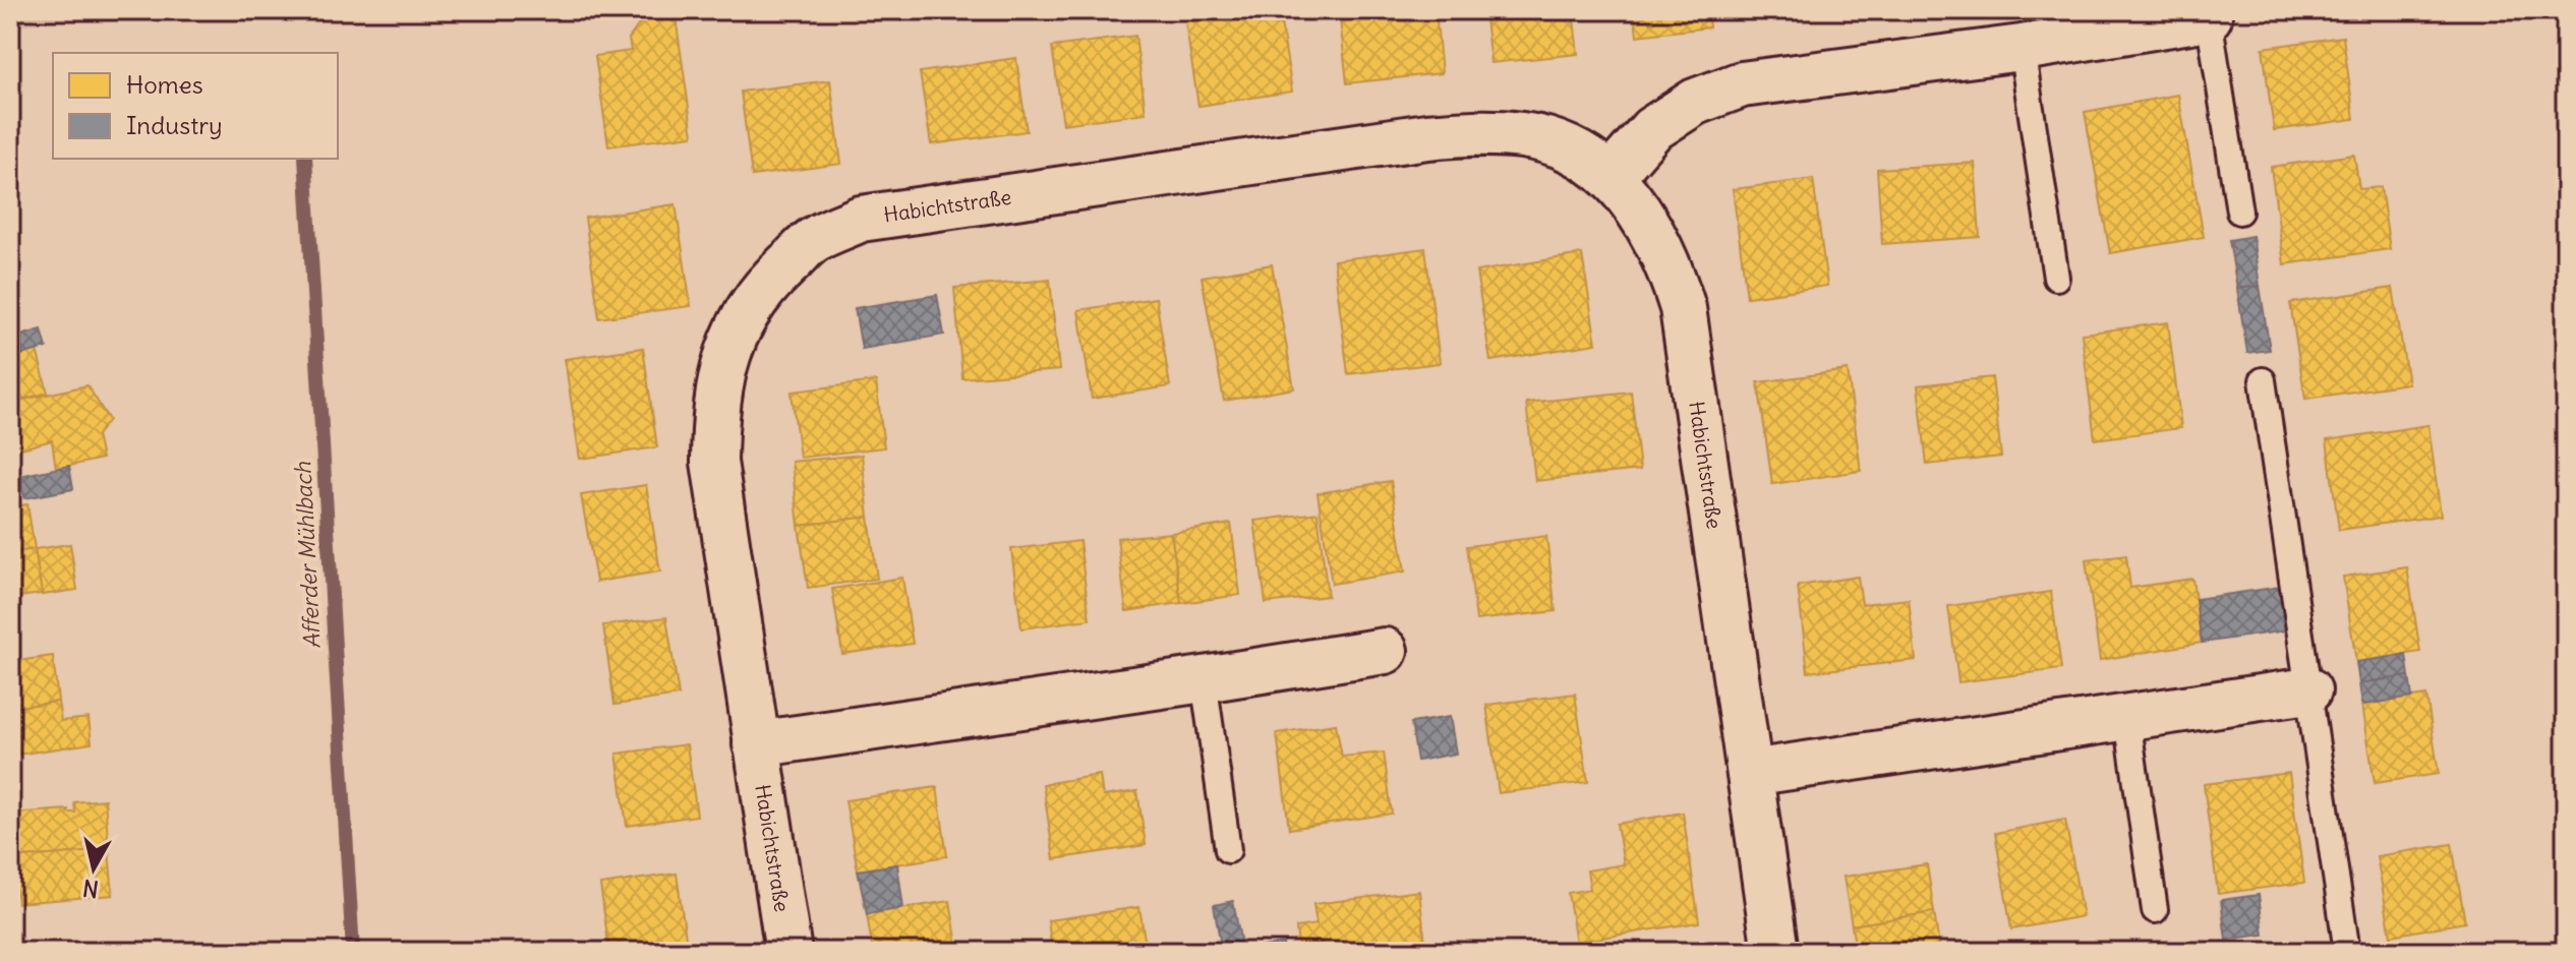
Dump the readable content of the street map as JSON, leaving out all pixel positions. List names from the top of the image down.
{
  "streets": {
    "street": ["Habichtstraße"]
  },
  "water": ["Afferder Mühlbach"],
  "legend": ["Homes", "Industry"],
  "north": "bottom"
}
